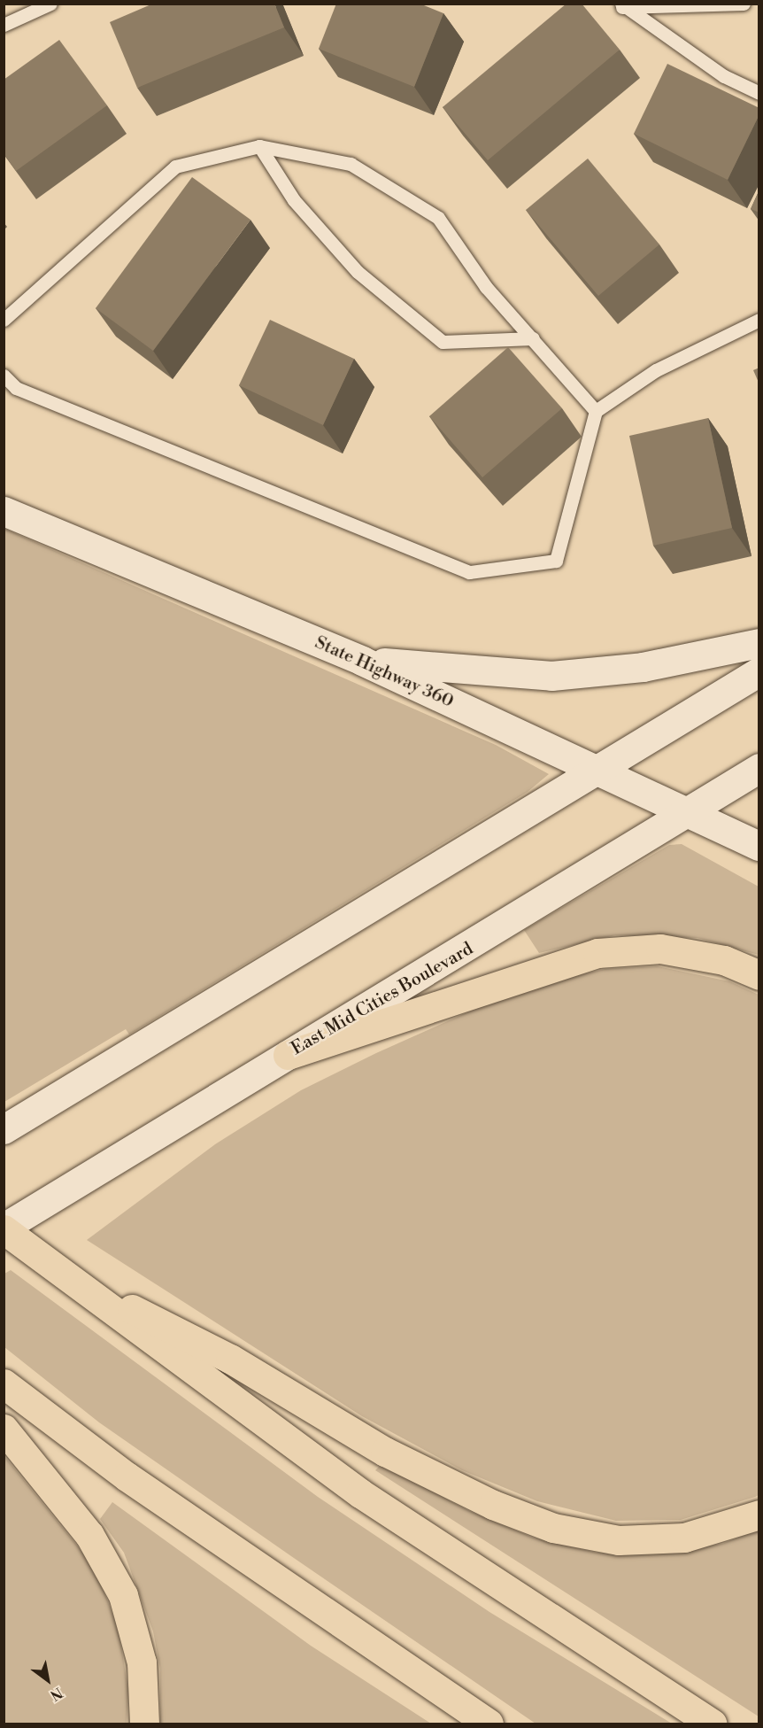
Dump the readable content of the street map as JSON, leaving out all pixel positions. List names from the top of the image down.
{
  "streets": {
    "main road": ["State Highway 360", "East Mid Cities Boulevard"]
  },
  "crossings": [
    ["State Highway 360", "East Mid Cities Boulevard"]
  ],
  "north": "bottom right"
}
